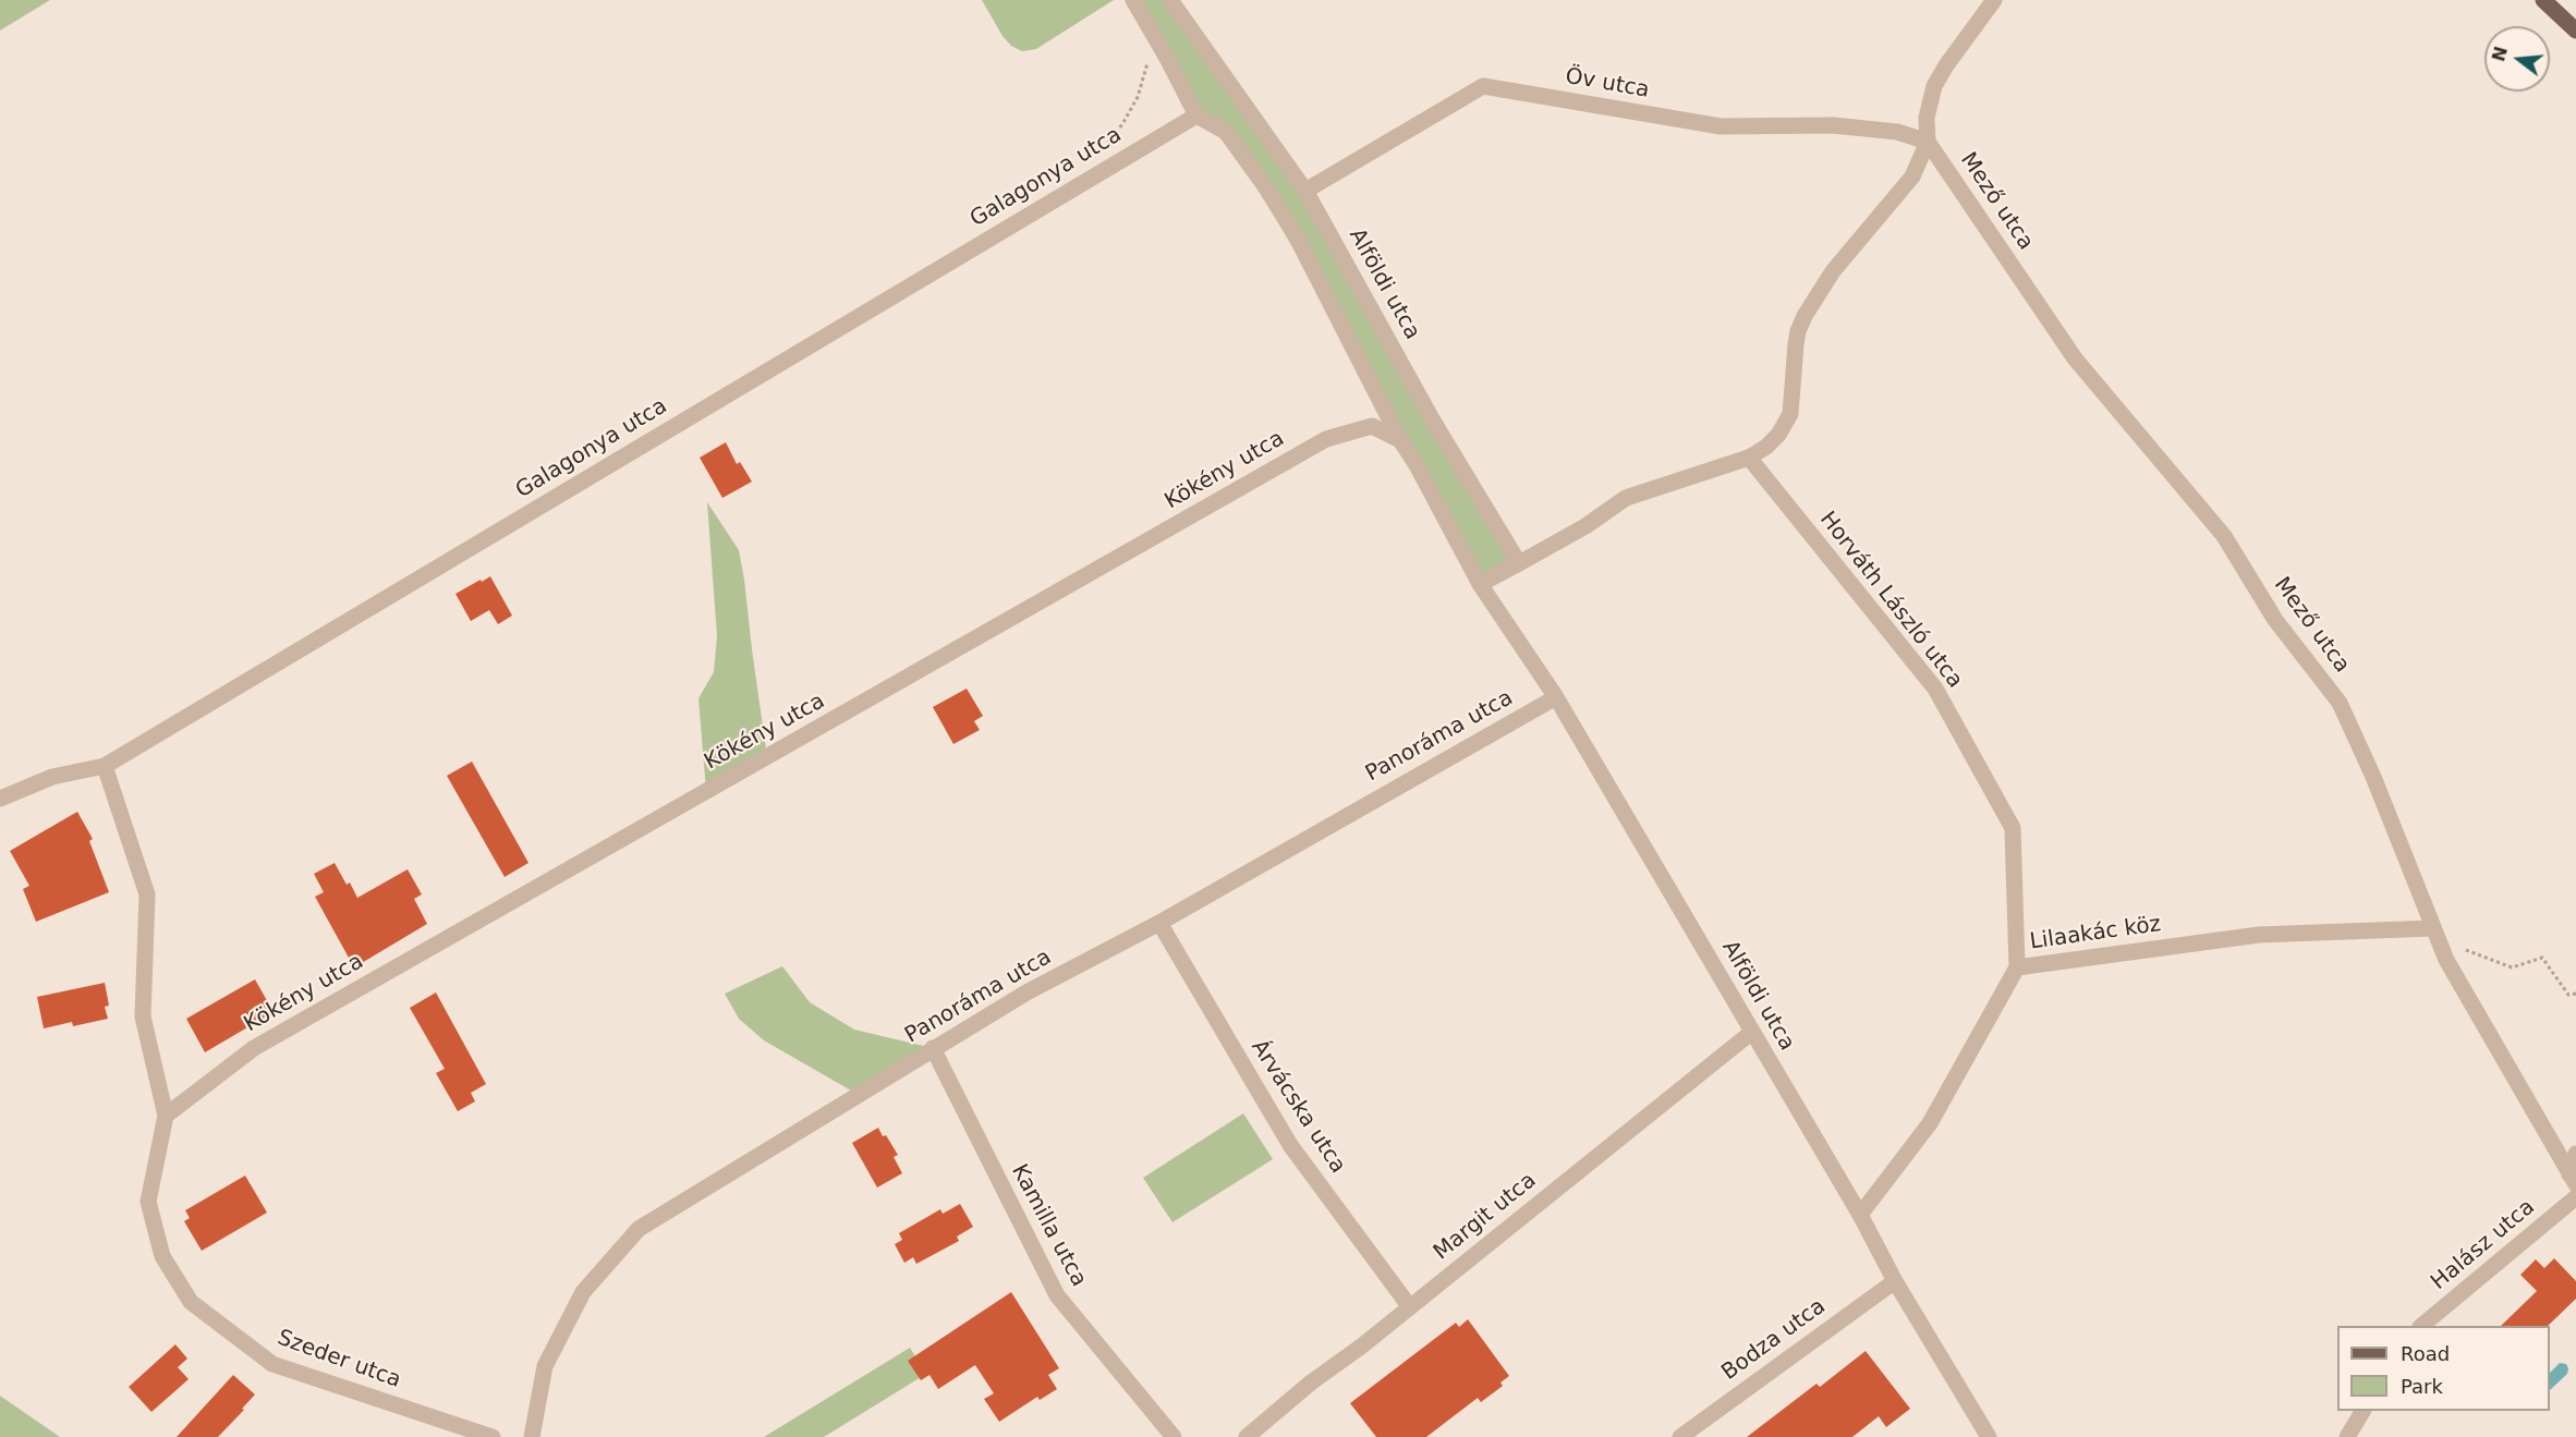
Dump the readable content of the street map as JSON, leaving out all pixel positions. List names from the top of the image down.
{
  "streets": {
    "street": [
      "Öv utca",
      "Galagonya utca",
      "Mező utca",
      "Alföldi utca",
      "Kökény utca",
      "Horváth László utca",
      "Panoráma utca",
      "Lilaakác köz",
      "Árvácska utca",
      "Margit utca",
      "Kamilla utca",
      "Halász utca",
      "Bodza utca",
      "Szeder utca"
    ]
  },
  "crossings": [
    ["Öv utca", "Mező utca"],
    ["Öv utca", "Alföldi utca"],
    ["Galagonya utca", "Alföldi utca"],
    ["Galagonya utca", "Szeder utca"],
    ["Mező utca", "Lilaakác köz"],
    ["Alföldi utca", "Kökény utca"],
    ["Alföldi utca", "Panoráma utca"],
    ["Alföldi utca", "Lilaakác köz"],
    ["Alföldi utca", "Margit utca"],
    ["Alföldi utca", "Bodza utca"],
    ["Kökény utca", "Szeder utca"],
    ["Horváth László utca", "Lilaakác köz"],
    ["Panoráma utca", "Árvácska utca"],
    ["Panoráma utca", "Kamilla utca"],
    ["Árvácska utca", "Margit utca"]
  ],
  "legend": ["Road", "Park"],
  "north": "left"
}
